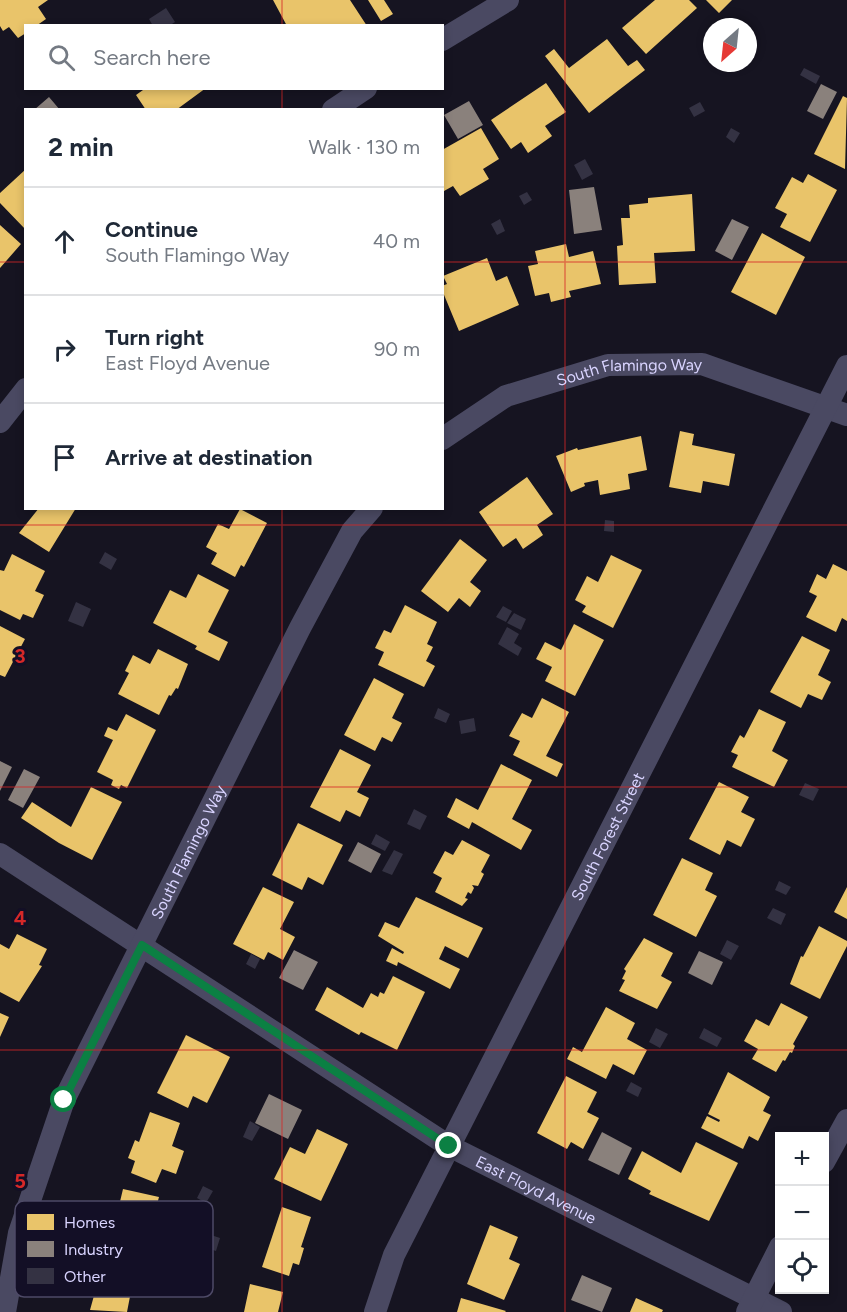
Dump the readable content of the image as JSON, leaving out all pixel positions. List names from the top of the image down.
{
  "streets": {
    "street": ["South Flamingo Way", "South Forest Street", "East Floyd Avenue"]
  },
  "crossings": [
    ["South Flamingo Way", "South Forest Street"],
    ["South Flamingo Way", "East Floyd Avenue"],
    ["South Forest Street", "East Floyd Avenue"]
  ],
  "legend": ["Homes", "Industry", "Other"],
  "north": "bottom left",
  "page": {
    "search": "Search here",
    "heading": ["2 min", "Walk · 130 m"],
    "list": [
      ["Continue", "South Flamingo Way", "40 m"],
      ["Turn right", "East Floyd Avenue", "90 m"],
      "Arrive at destination"
    ],
    "map_buttons": ["+", "−"]
  },
  "grid": {
    "rows": ["3", "4", "5"]
  }
}
